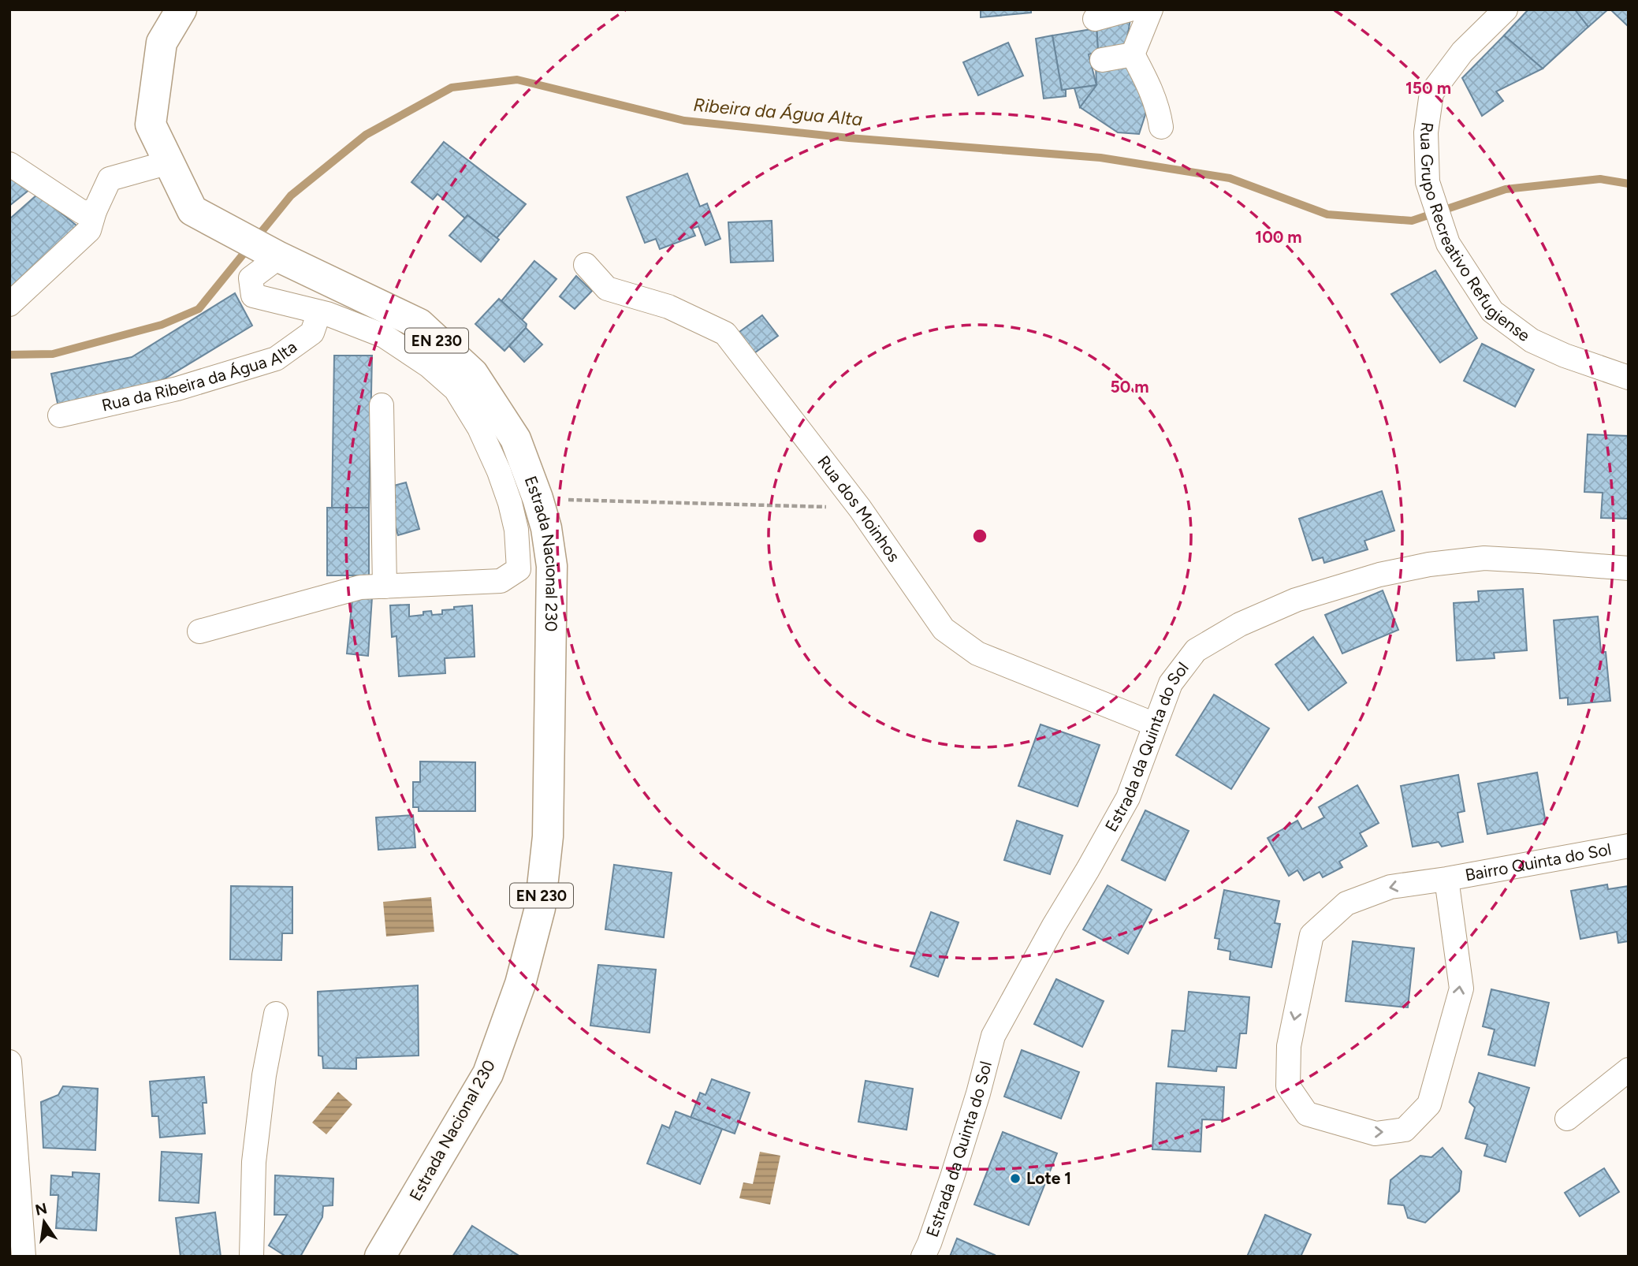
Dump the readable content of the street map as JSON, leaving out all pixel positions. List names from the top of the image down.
{
  "streets": {
    "main road": ["EN 230", "Estrada Nacional 230"],
    "street": [
      "Rua Grupo Recreativo Refugiense",
      "Rua da Ribeira da Água Alta",
      "Rua dos Moinhos",
      "Estrada da Quinta do Sol",
      "Bairro Quinta do Sol"
    ]
  },
  "crossings": [
    ["Rua dos Moinhos", "Estrada da Quinta do Sol"]
  ],
  "water": ["Ribeira da Água Alta"],
  "places": ["Lote 1"],
  "north": "top",
  "rings": ["150 m", "100 m", "50 m"]
}
